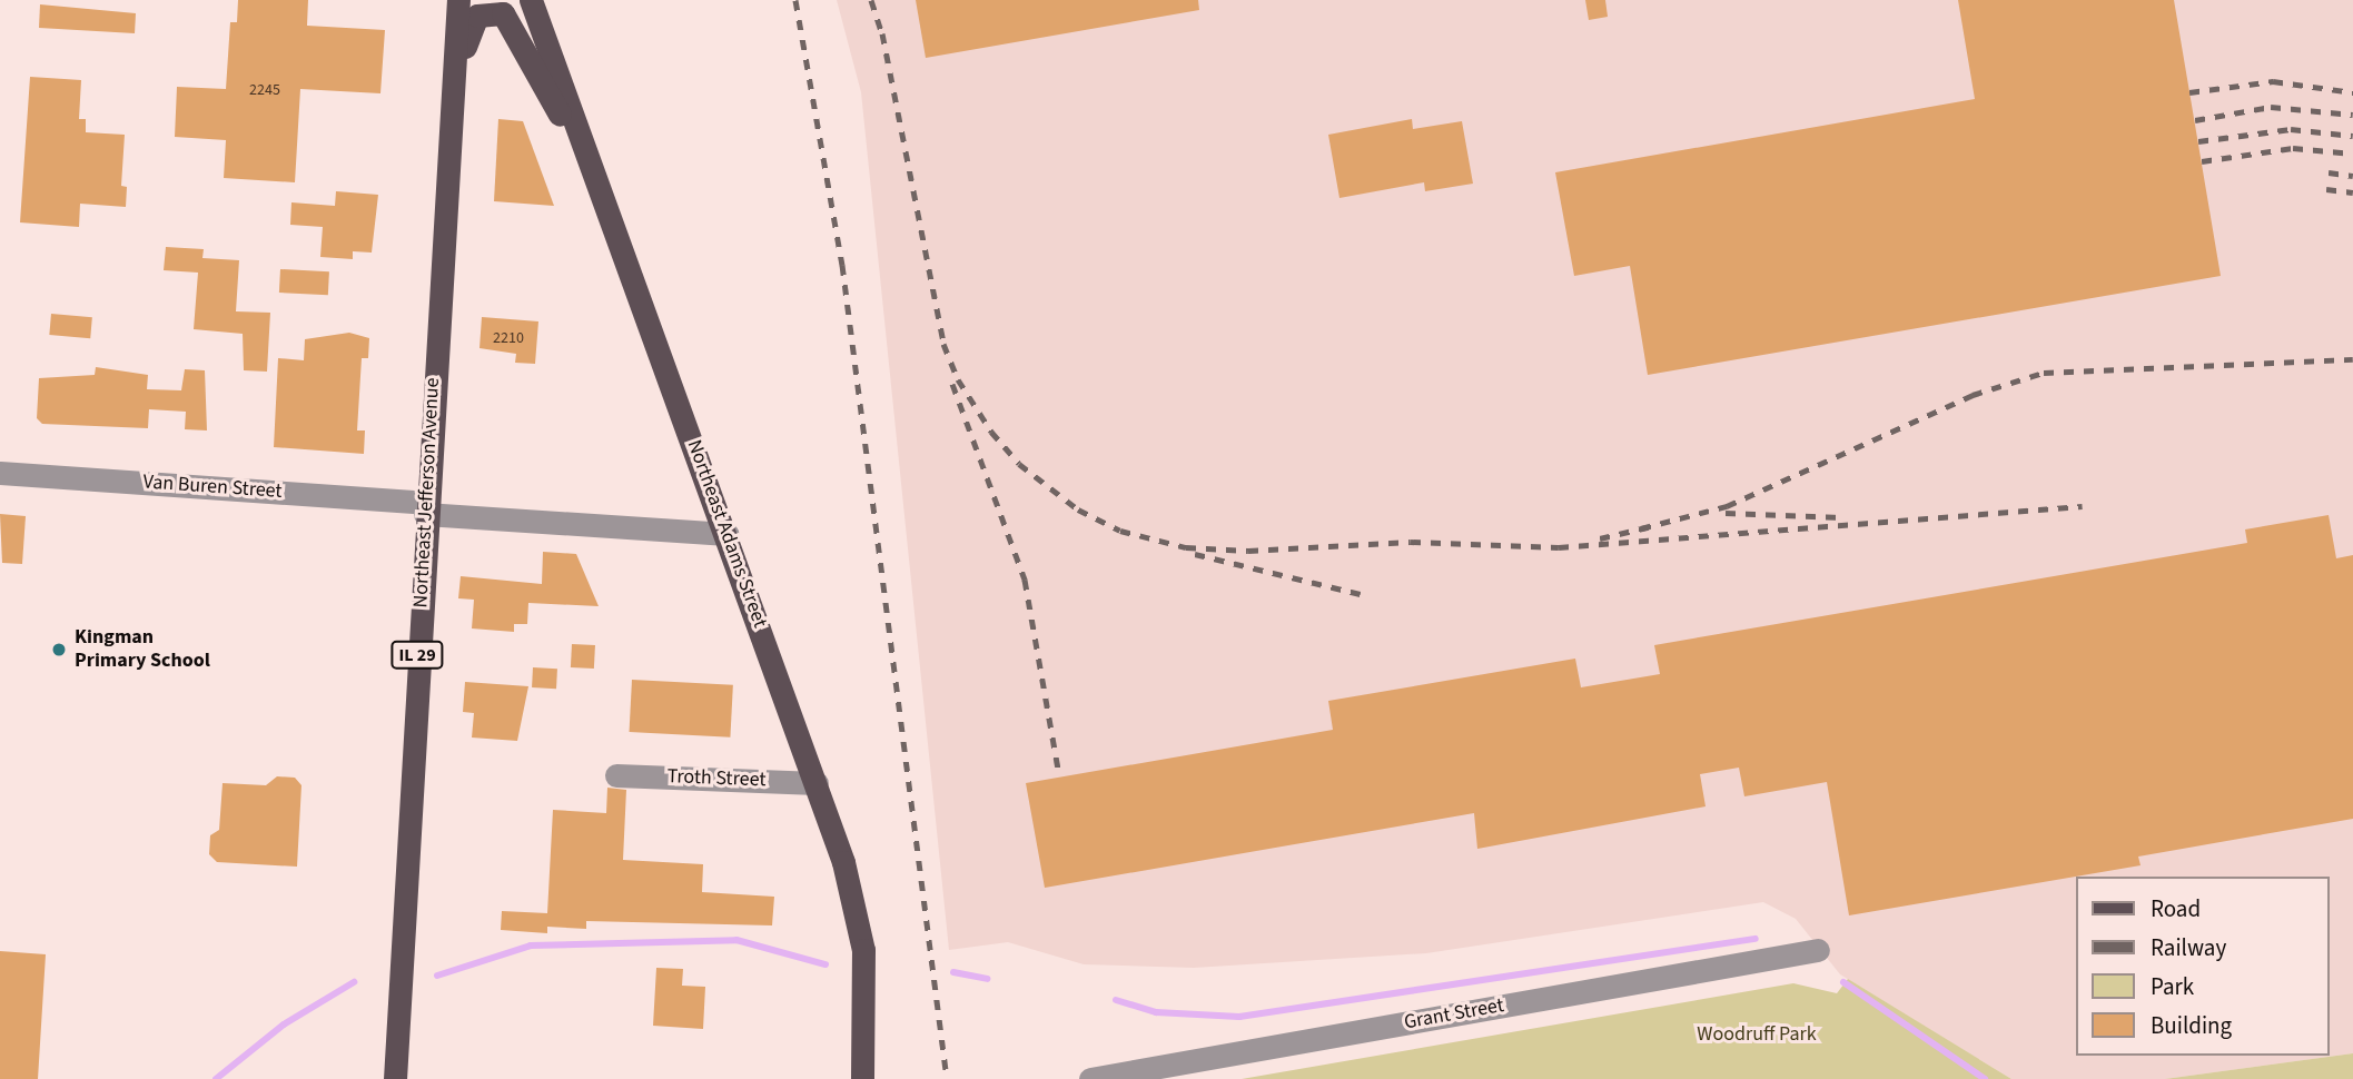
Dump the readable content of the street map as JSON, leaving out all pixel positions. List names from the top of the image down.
{
  "streets": {
    "main road": ["Northeast Jefferson Avenue", "Northeast Adams Street", "IL 29"],
    "street": ["Van Buren Street", "Troth Street", "Grant Street"]
  },
  "crossings": [
    ["Van Buren Street", "Northeast Jefferson Avenue"],
    ["Van Buren Street", "Northeast Adams Street"],
    ["Northeast Adams Street", "Troth Street"]
  ],
  "parks": ["Woodruff Park"],
  "places": ["Kingman Primary School"],
  "house_numbers": ["2245", "2210"],
  "legend": [
    "Road",
    "Railway",
    "Park",
    "Building"
  ]
}
